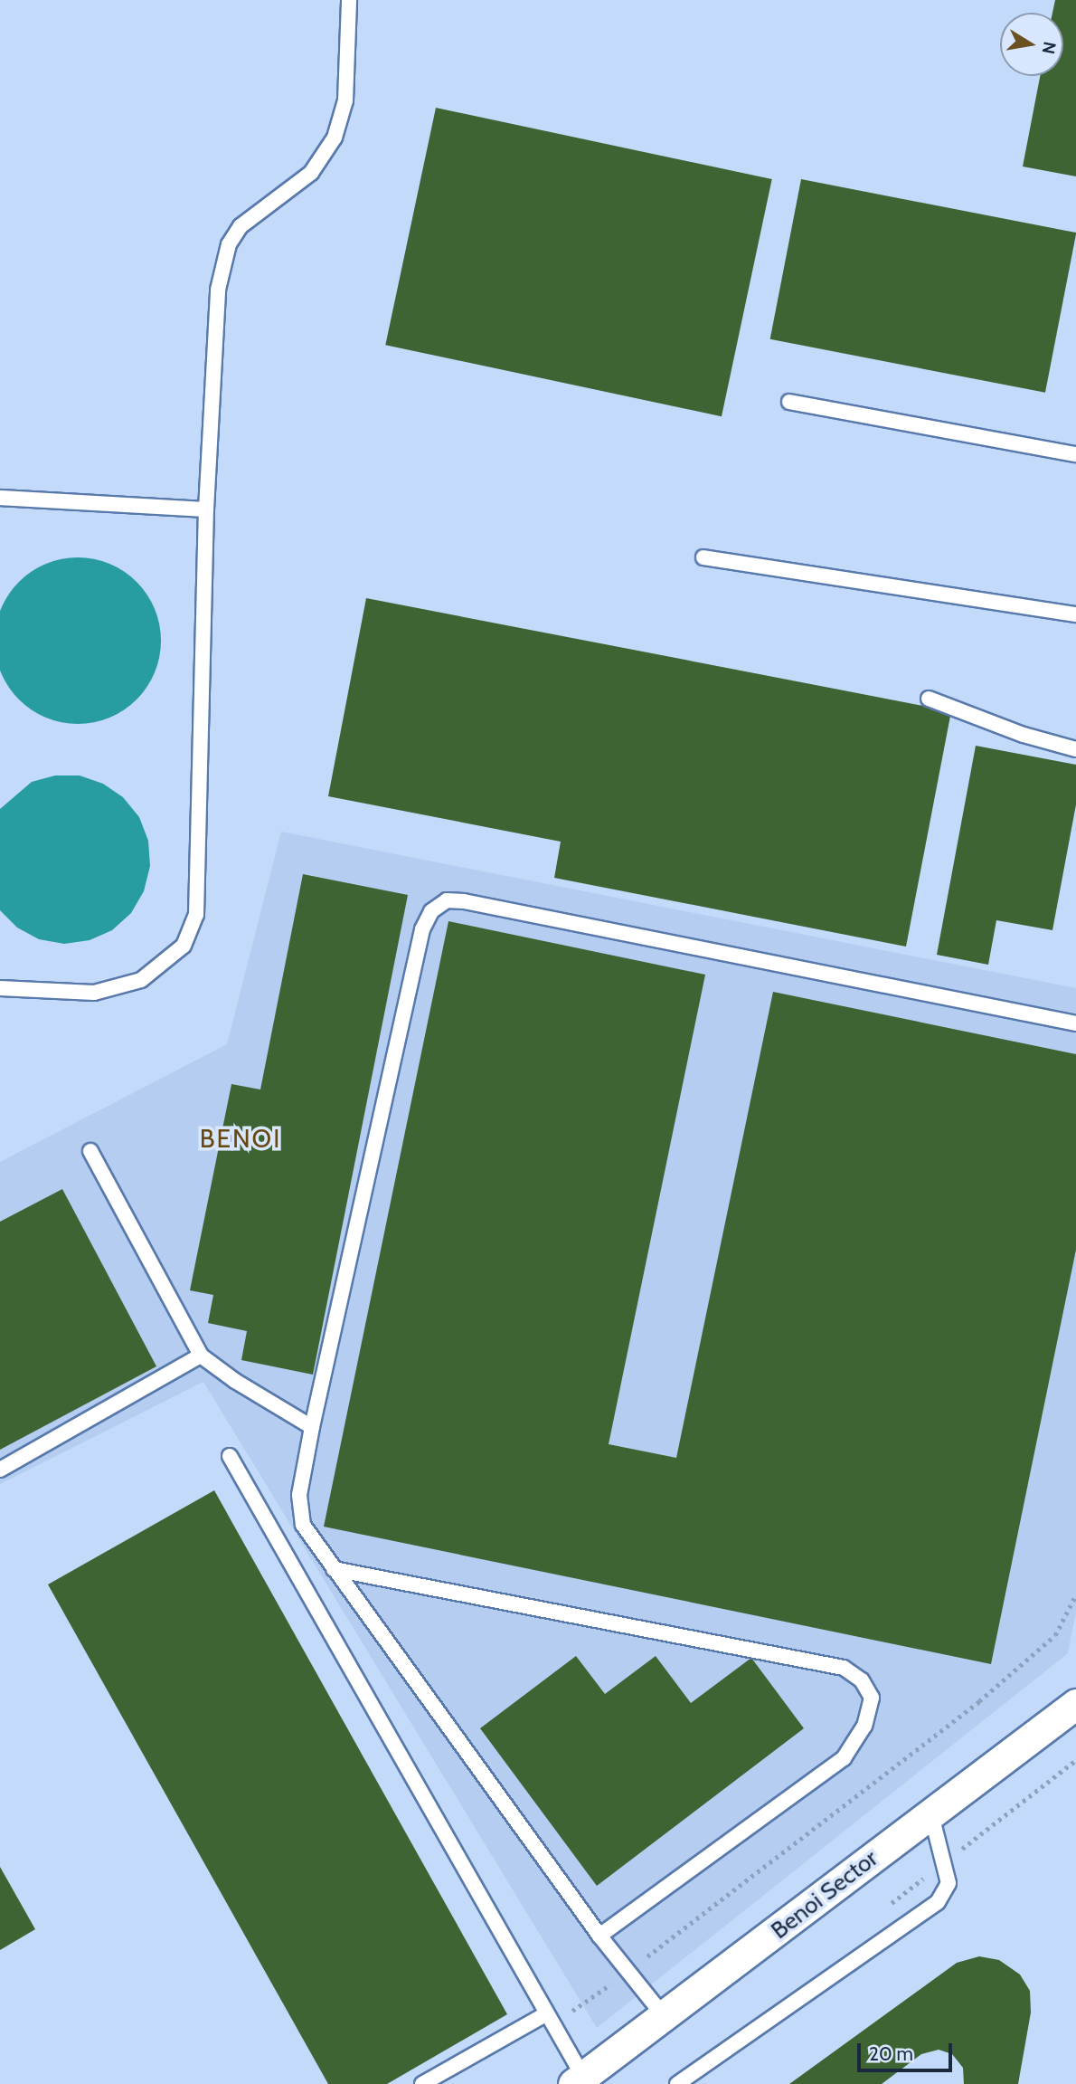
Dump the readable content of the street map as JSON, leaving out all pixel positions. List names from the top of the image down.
{
  "streets": {
    "street": ["Benoi Sector"]
  },
  "districts": ["BENOI"],
  "scale_bar": "20 m",
  "north": "right"
}
